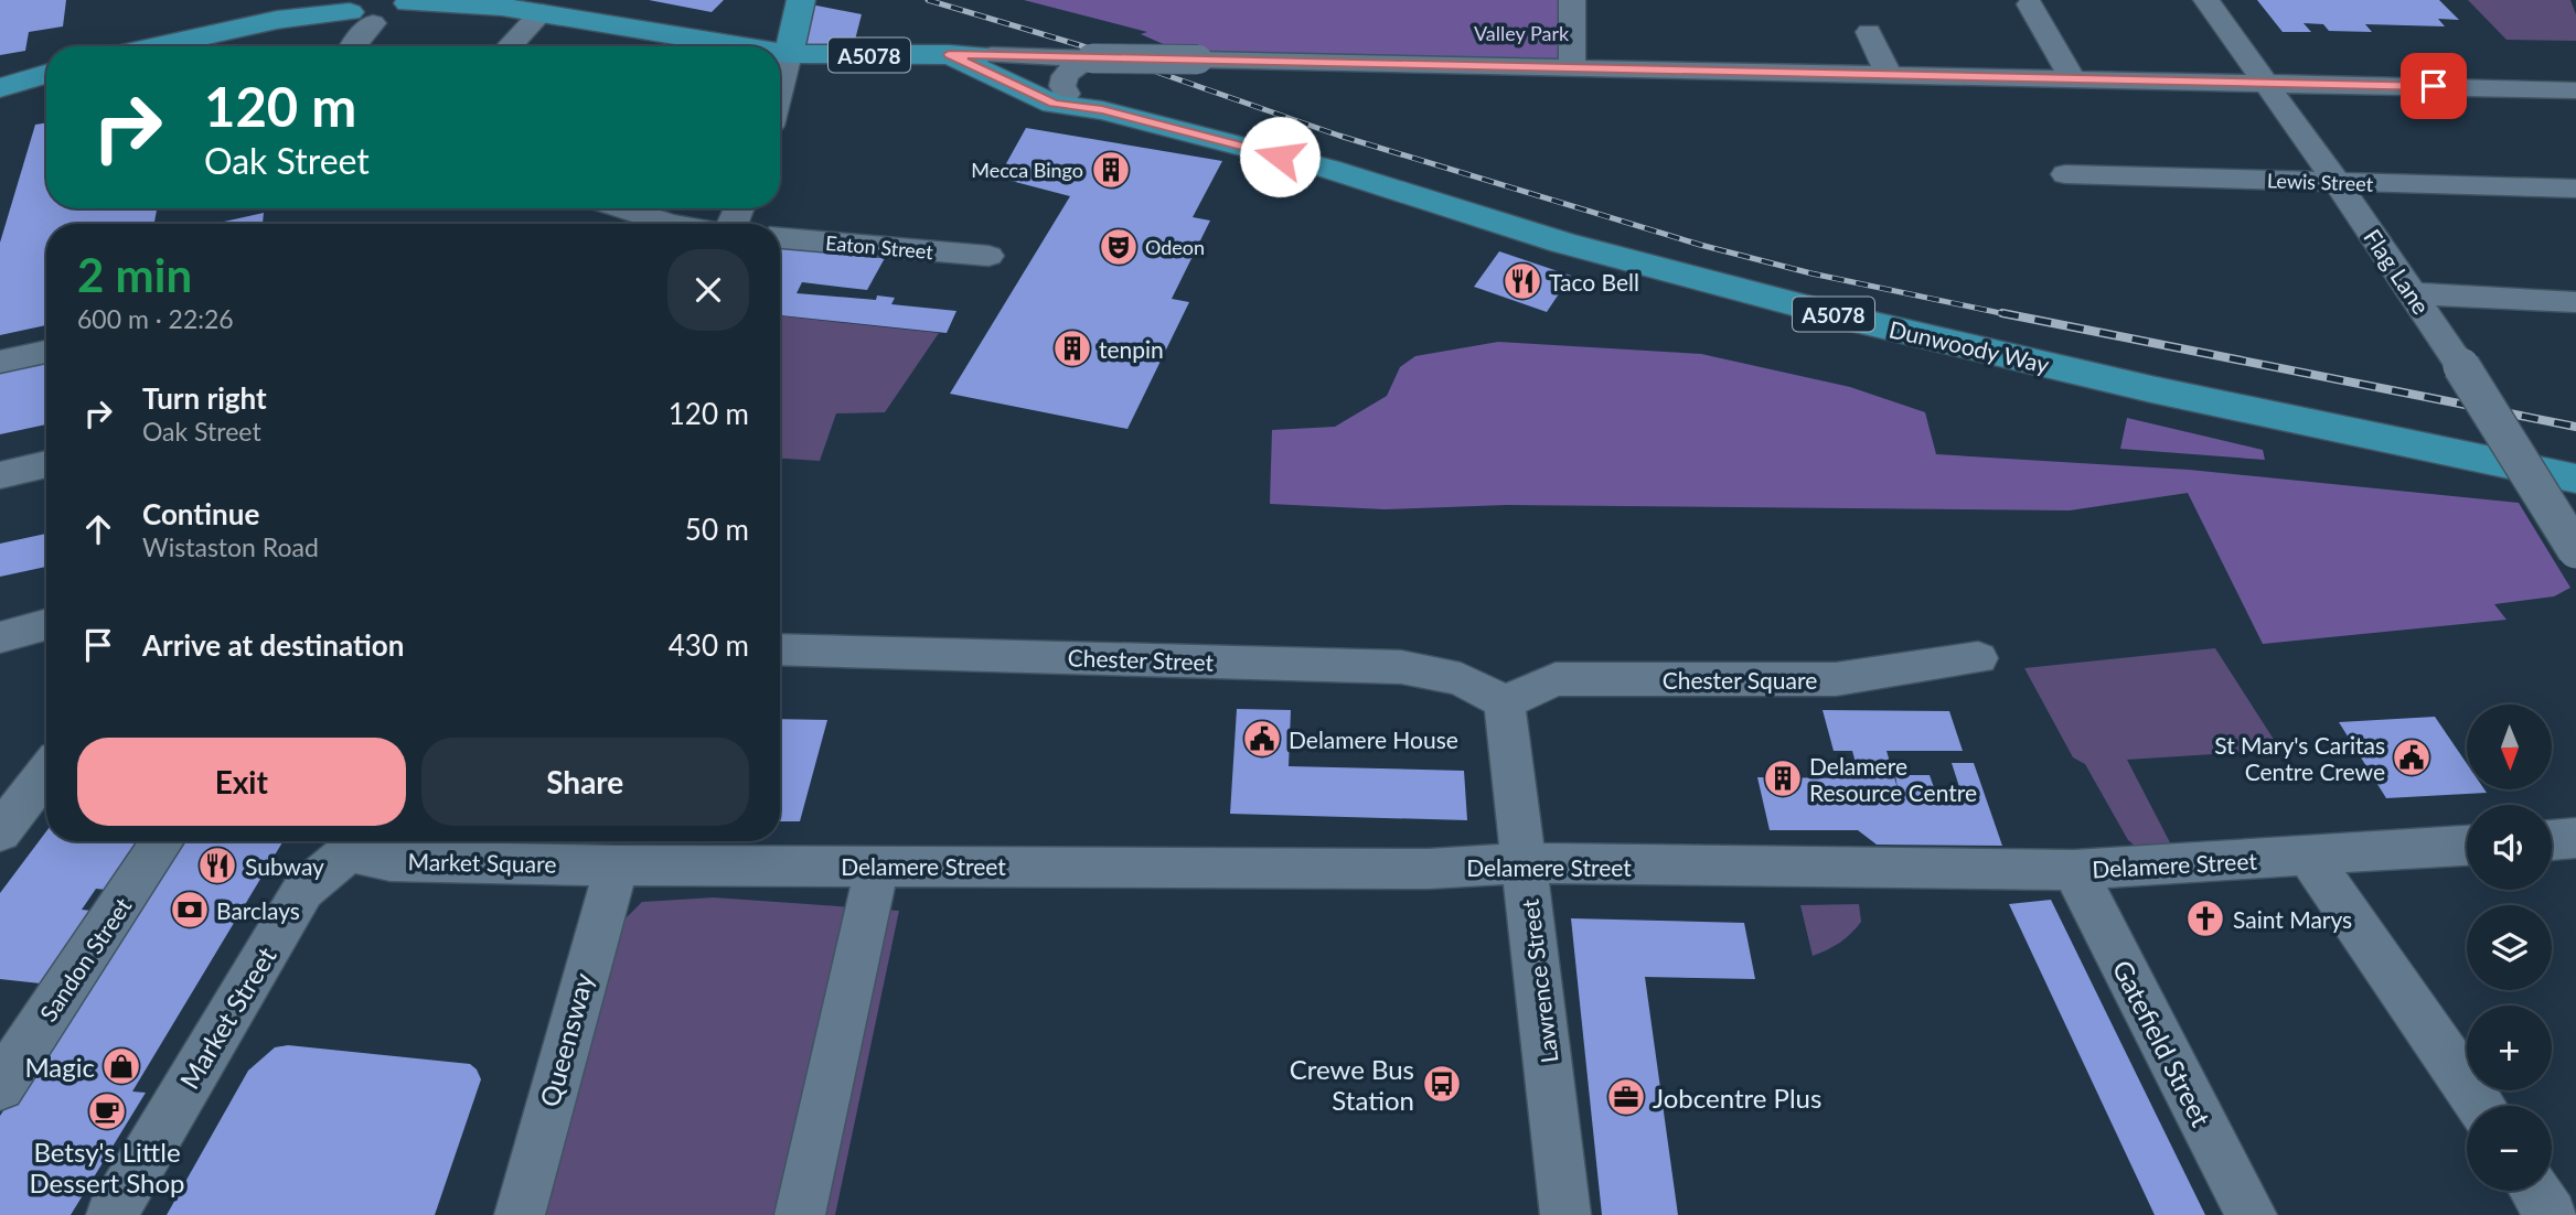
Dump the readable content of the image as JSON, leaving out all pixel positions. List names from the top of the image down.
{
  "streets": {
    "main road": ["A5078", "Dunwoody Way"],
    "street": [
      "Lewis Street",
      "Eaton Street",
      "Flag Lane",
      "Chester Street",
      "Chester Square",
      "Market Square",
      "Delamere Street",
      "Sandon Street",
      "Lawrence Street",
      "Market Street",
      "Queensway",
      "Gatefield Street"
    ]
  },
  "crossings": [
    ["A5078", "Dunwoody Way"],
    ["Lewis Street", "Flag Lane"],
    ["Chester Street", "Chester Square"],
    ["Chester Street", "Lawrence Street"],
    ["Chester Square", "Lawrence Street"],
    ["Market Square", "Delamere Street"],
    ["Market Square", "Market Street"],
    ["Market Square", "Queensway"],
    ["Delamere Street", "Lawrence Street"],
    ["Delamere Street", "Queensway"],
    ["Delamere Street", "Gatefield Street"]
  ],
  "parks": ["Valley Park"],
  "places": {
    "building": ["Mecca Bingo", "tenpin", "Delamere Resource Centre"],
    "theatre": ["Odeon"],
    "restaurant": ["Taco Bell", "Subway"],
    "public building": ["Delamere House", "St Mary's Caritas Centre Crewe"],
    "bank": ["Barclays"],
    "church": ["Saint Marys"],
    "shop": ["Magic"],
    "bus stop": ["Crewe Bus Station"],
    "office": ["Jobcentre Plus"],
    "cafe": ["Betsy's Little Dessert Shop"]
  },
  "north": "bottom",
  "page": {
    "turn": ["120 m", "Oak Street"],
    "heading": ["2 min", "600 m · 22:26"],
    "list": [
      {
        "name": "Turn right",
        "note": "Oak Street",
        "value": "120 m"
      },
      {
        "name": "Continue",
        "note": "Wistaston Road",
        "value": "50 m"
      },
      {
        "name": "Arrive at destination",
        "value": "430 m"
      }
    ],
    "map_buttons": ["+", "−"],
    "buttons": ["Exit", "Share"]
  }
}
